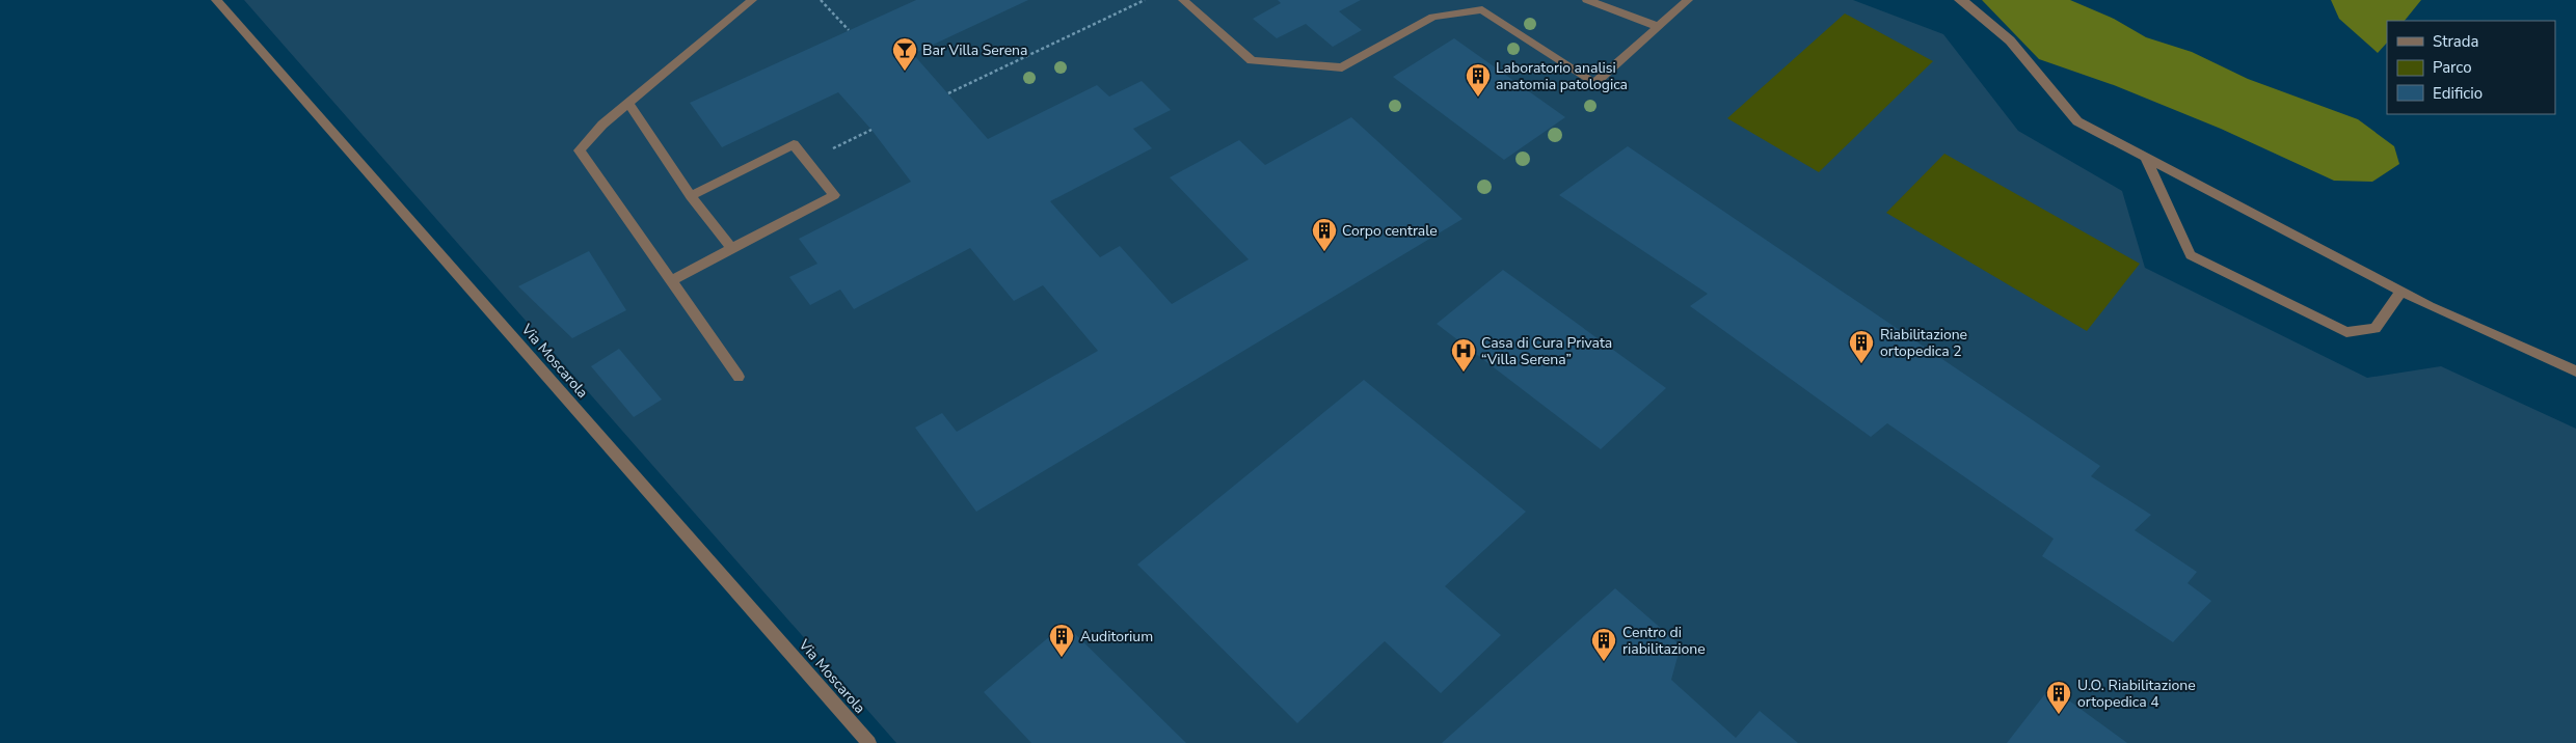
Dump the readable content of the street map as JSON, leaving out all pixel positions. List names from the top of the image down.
{
  "streets": {
    "street": ["Via Moscarola"]
  },
  "places": {
    "bar": ["Bar Villa Serena"],
    "building": [
      "Laboratorio analisi anatomia patologica",
      "Corpo centrale",
      "Riabilitazione ortopedica 2",
      "Auditorium",
      "Centro di riabilitazione",
      "U.O. Riabilitazione ortopedica 4"
    ],
    "hospital": ["Casa di Cura Privata “Villa Serena”"]
  },
  "legend": ["Strada", "Parco", "Edificio"]
}
